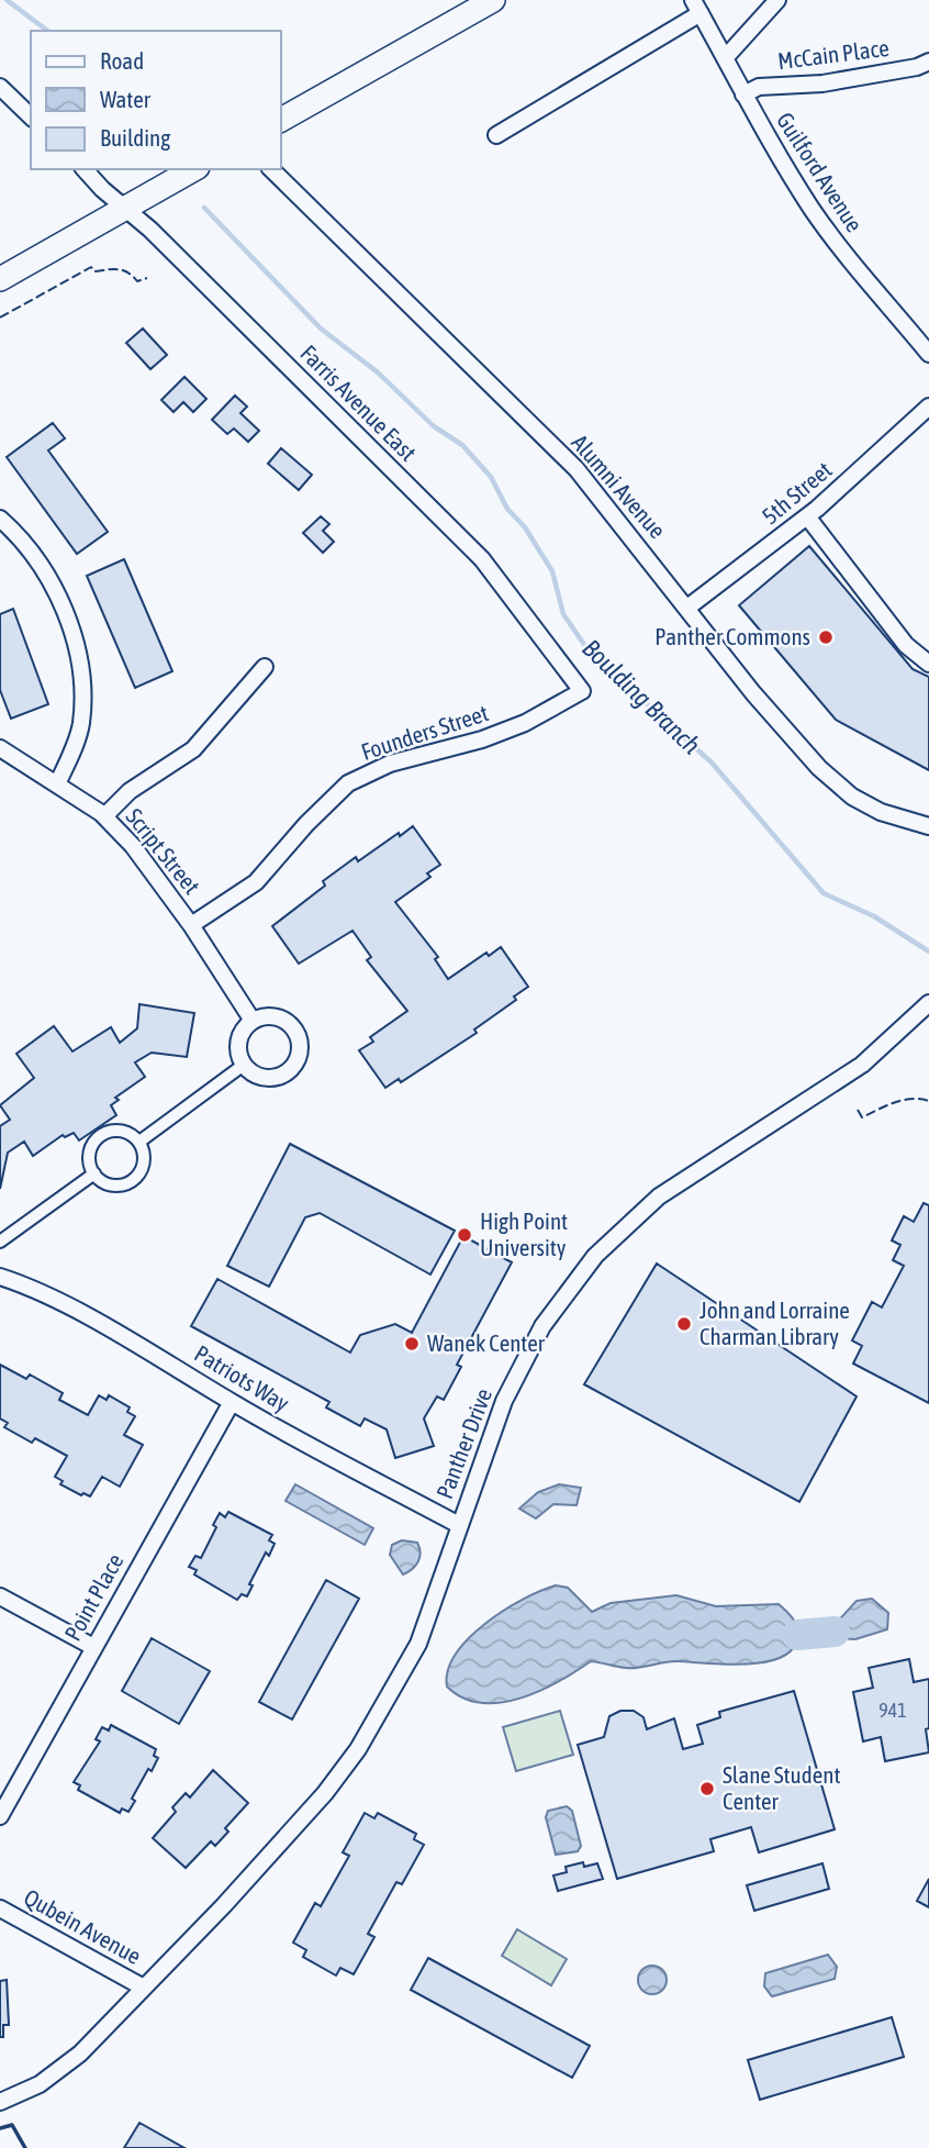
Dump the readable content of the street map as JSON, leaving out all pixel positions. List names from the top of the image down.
{
  "streets": {
    "street": [
      "McCain Place",
      "Guilford Avenue",
      "Farris Avenue East",
      "Alumni Avenue",
      "5th Street",
      "Founders Street",
      "Script Street",
      "Patriots Way",
      "Panther Drive",
      "Point Place",
      "Qubein Avenue"
    ]
  },
  "crossings": [
    ["McCain Place", "Guilford Avenue"],
    ["Farris Avenue East", "Founders Street"],
    ["Alumni Avenue", "5th Street"],
    ["Founders Street", "Script Street"],
    ["Patriots Way", "Panther Drive"],
    ["Patriots Way", "Point Place"],
    ["Panther Drive", "Qubein Avenue"]
  ],
  "water": ["Boulding Branch"],
  "places": [
    "Panther Commons",
    "High Point University",
    "John and Lorraine Charman Library",
    "Wanek Center",
    "Slane Student Center"
  ],
  "house_numbers": ["941"],
  "legend": ["Road", "Water", "Building"]
}
